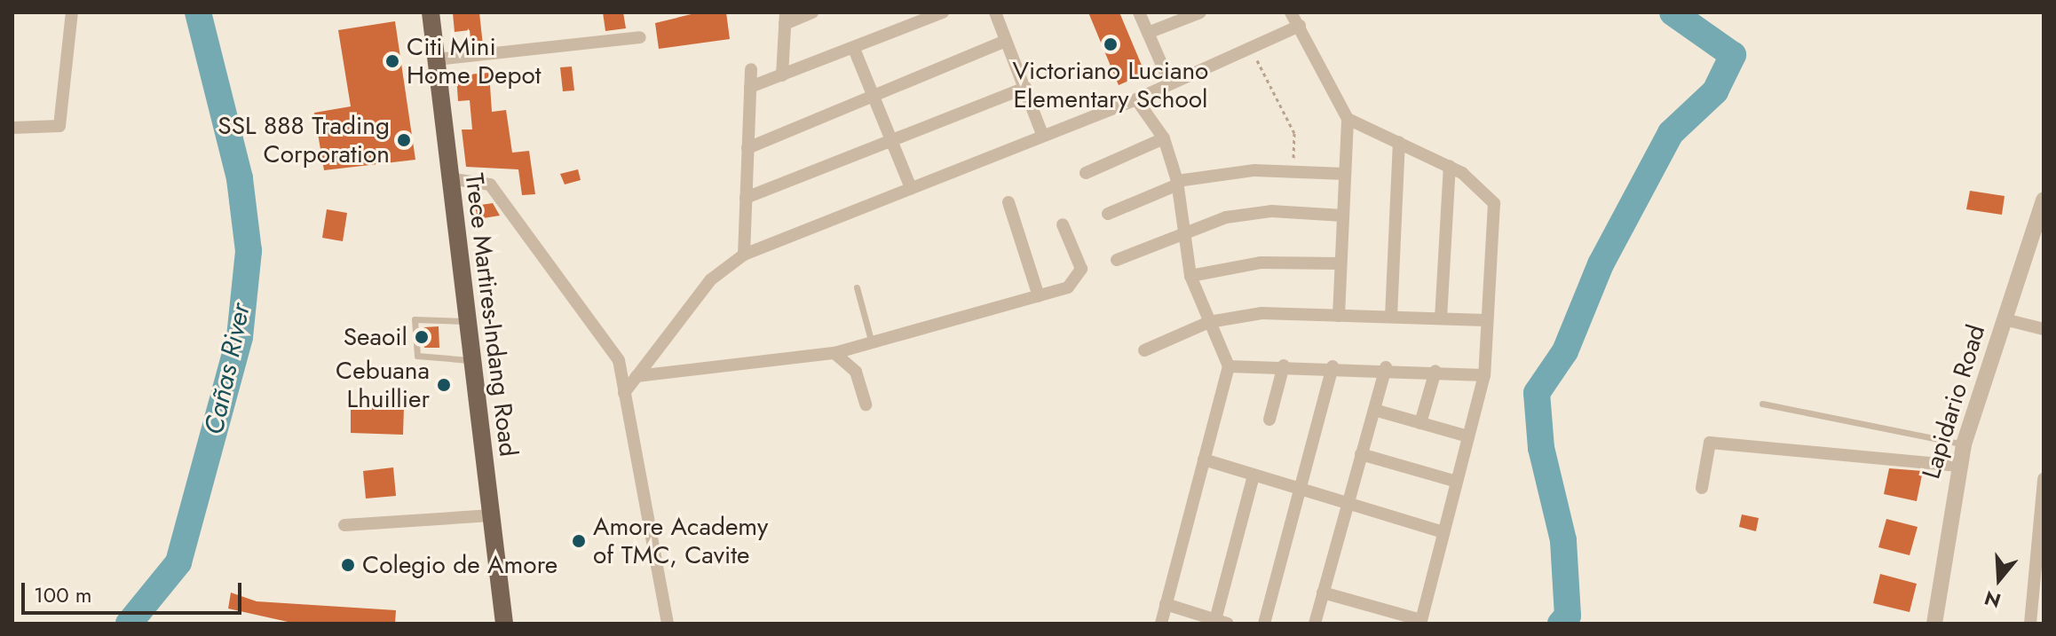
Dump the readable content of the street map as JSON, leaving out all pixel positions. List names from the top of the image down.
{
  "streets": {
    "main road": ["Trece Martires-Indang Road"],
    "street": ["Lapidario Road"]
  },
  "water": ["Cañas River"],
  "places": [
    "Victoriano Luciano Elementary School",
    "Citi Mini Home Depot",
    "SSL 888 Trading Corporation",
    "Seaoil",
    "Cebuana Lhuillier",
    "Amore Academy of TMC, Cavite",
    "Colegio de Amore"
  ],
  "scale_bar": "100 m",
  "north": "bottom"
}
